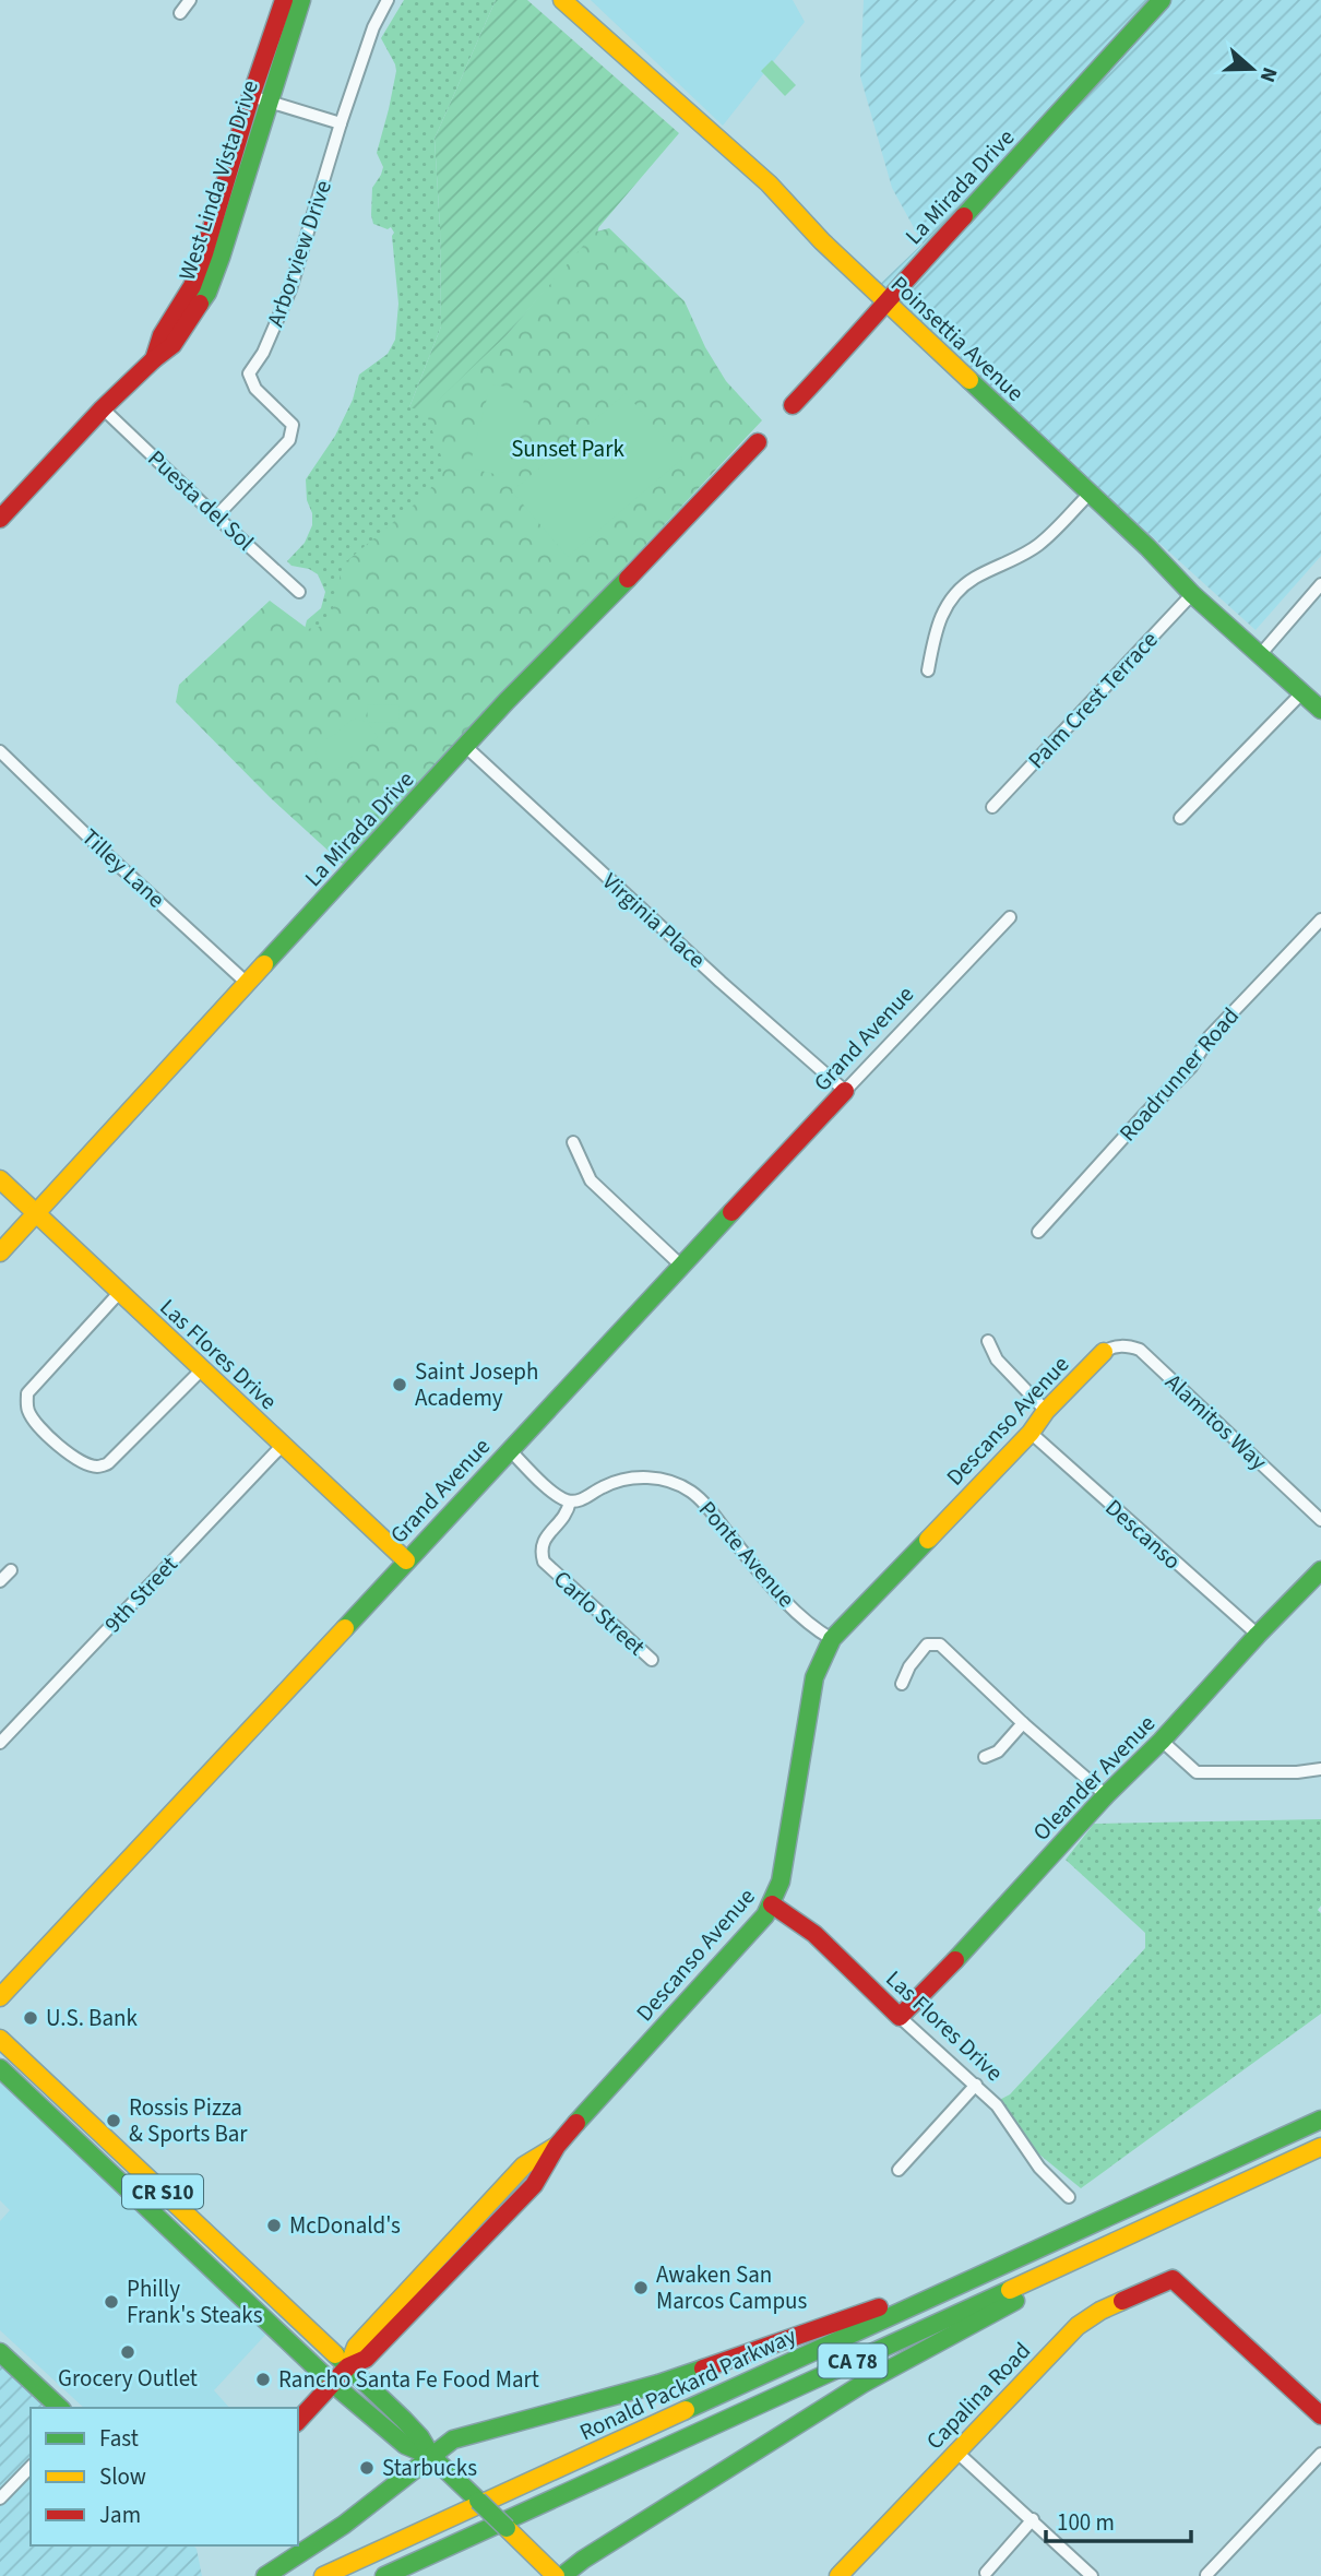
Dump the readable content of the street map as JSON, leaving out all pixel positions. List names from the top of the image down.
{
  "streets": {
    "main road": [
      "West Linda Vista Drive",
      "La Mirada Drive",
      "Poinsettia Avenue",
      "Grand Avenue",
      "Las Flores Drive",
      "Descanso Avenue",
      "Oleander Avenue",
      "CR S10",
      "CA 78",
      "Ronald Packard Parkway",
      "Capalina Road"
    ],
    "street": [
      "Arborview Drive",
      "Puesta del Sol",
      "Palm Crest Terrace",
      "Tilley Lane",
      "Virginia Place",
      "Roadrunner Road",
      "Alamitos Way",
      "Descanso",
      "Ponte Avenue",
      "9th Street",
      "Carlo Street"
    ]
  },
  "crossings": [
    ["West Linda Vista Drive", "Puesta del Sol"],
    ["La Mirada Drive", "Poinsettia Avenue"],
    ["La Mirada Drive", "Tilley Lane"],
    ["La Mirada Drive", "Virginia Place"],
    ["La Mirada Drive", "Las Flores Drive"],
    ["Arborview Drive", "Puesta del Sol"],
    ["Poinsettia Avenue", "Palm Crest Terrace"],
    ["Virginia Place", "Grand Avenue"],
    ["Grand Avenue", "Las Flores Drive"],
    ["Las Flores Drive", "Descanso Avenue"],
    ["Las Flores Drive", "9th Street"],
    ["Las Flores Drive", "Oleander Avenue"],
    ["Descanso Avenue", "Alamitos Way"],
    ["Descanso Avenue", "Descanso"],
    ["Descanso Avenue", "Ponte Avenue"],
    ["Descanso Avenue", "CR S10"],
    ["Descanso", "Oleander Avenue"],
    ["Ponte Avenue", "Carlo Street"]
  ],
  "parks": ["Sunset Park"],
  "places": [
    "Saint Joseph Academy",
    "U.S. Bank",
    "Rossis Pizza & Sports Bar",
    "McDonald's",
    "Awaken San Marcos Campus",
    "Philly Frank's Steaks",
    "Grocery Outlet",
    "Rancho Santa Fe Food Mart",
    "Starbucks"
  ],
  "legend": ["Fast", "Slow", "Jam"],
  "scale_bar": "100 m",
  "north": "right"
}
